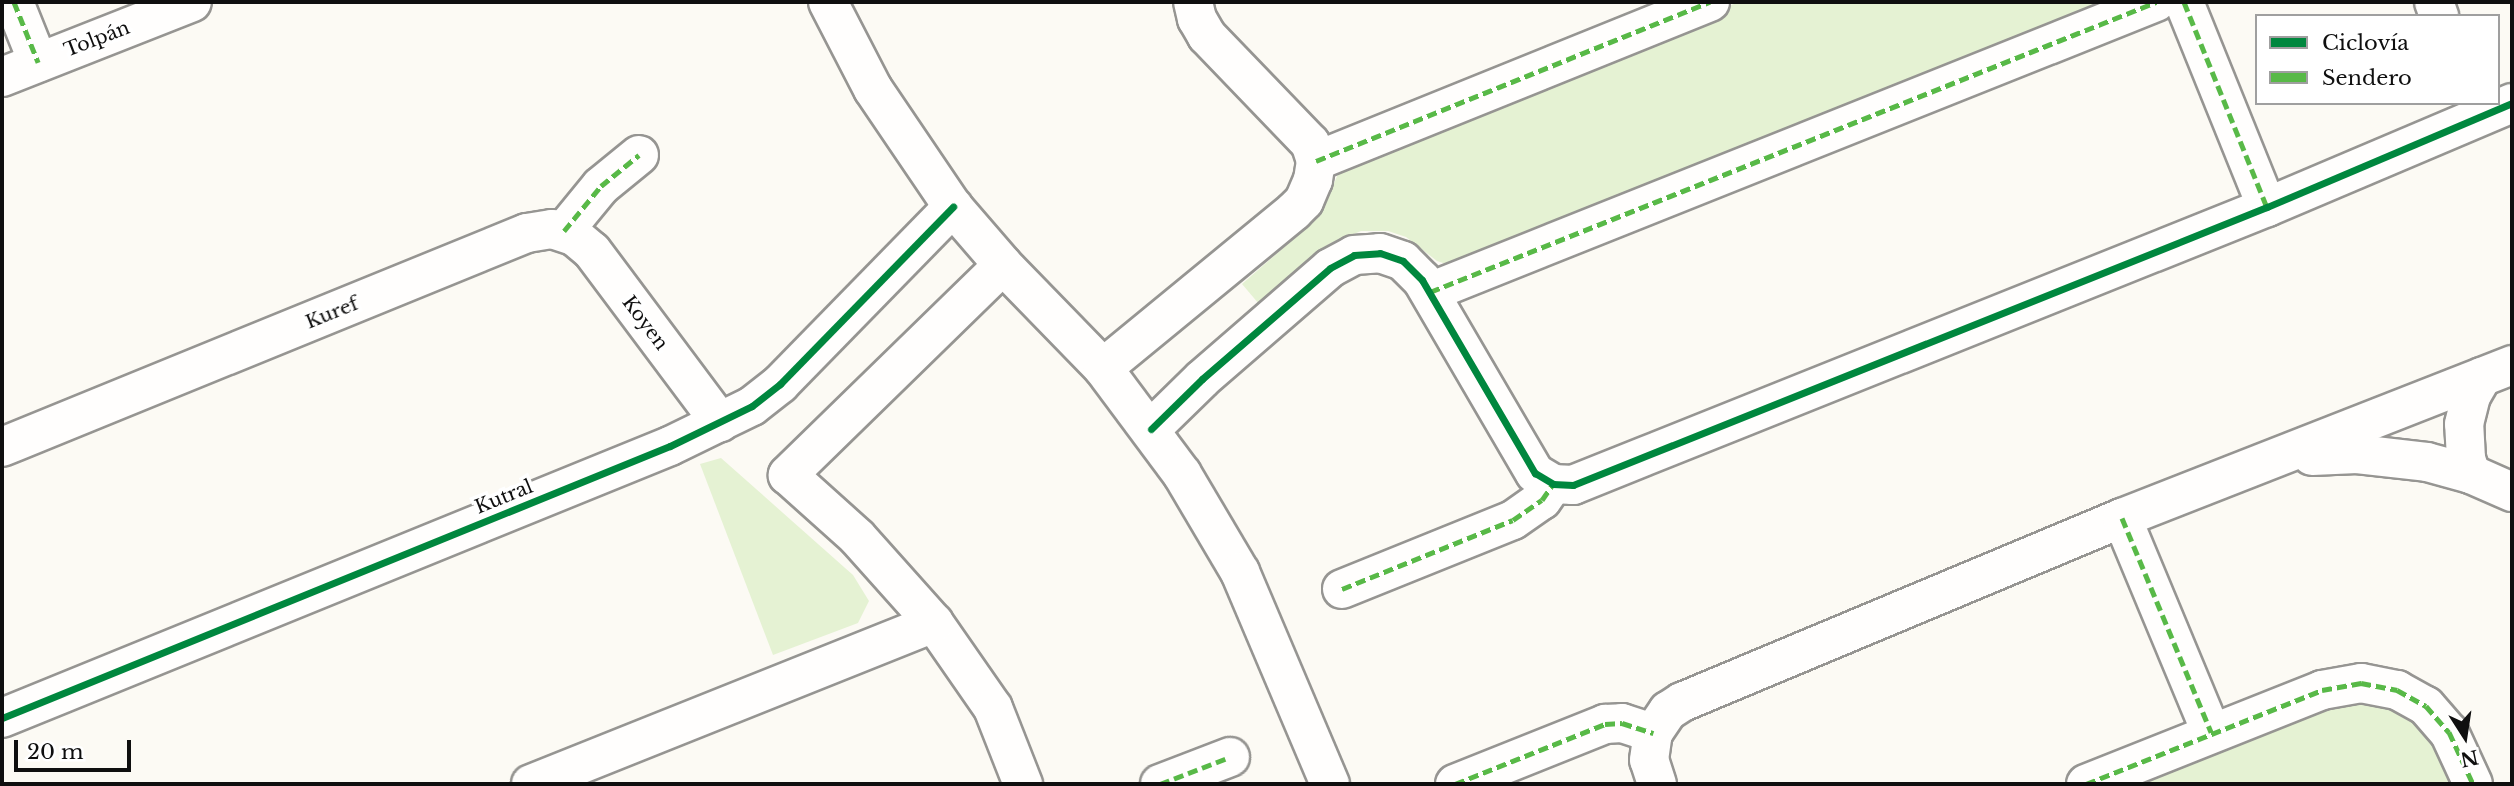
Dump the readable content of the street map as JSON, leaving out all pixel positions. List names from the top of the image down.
{
  "streets": {
    "street": [
      "Tolpán",
      "Kuref",
      "Koyen",
      "Kutral"
    ]
  },
  "crossings": [
    ["Kuref", "Koyen"],
    ["Koyen", "Kutral"]
  ],
  "legend": ["Ciclovía", "Sendero"],
  "scale_bar": "20 m",
  "north": "bottom"
}
